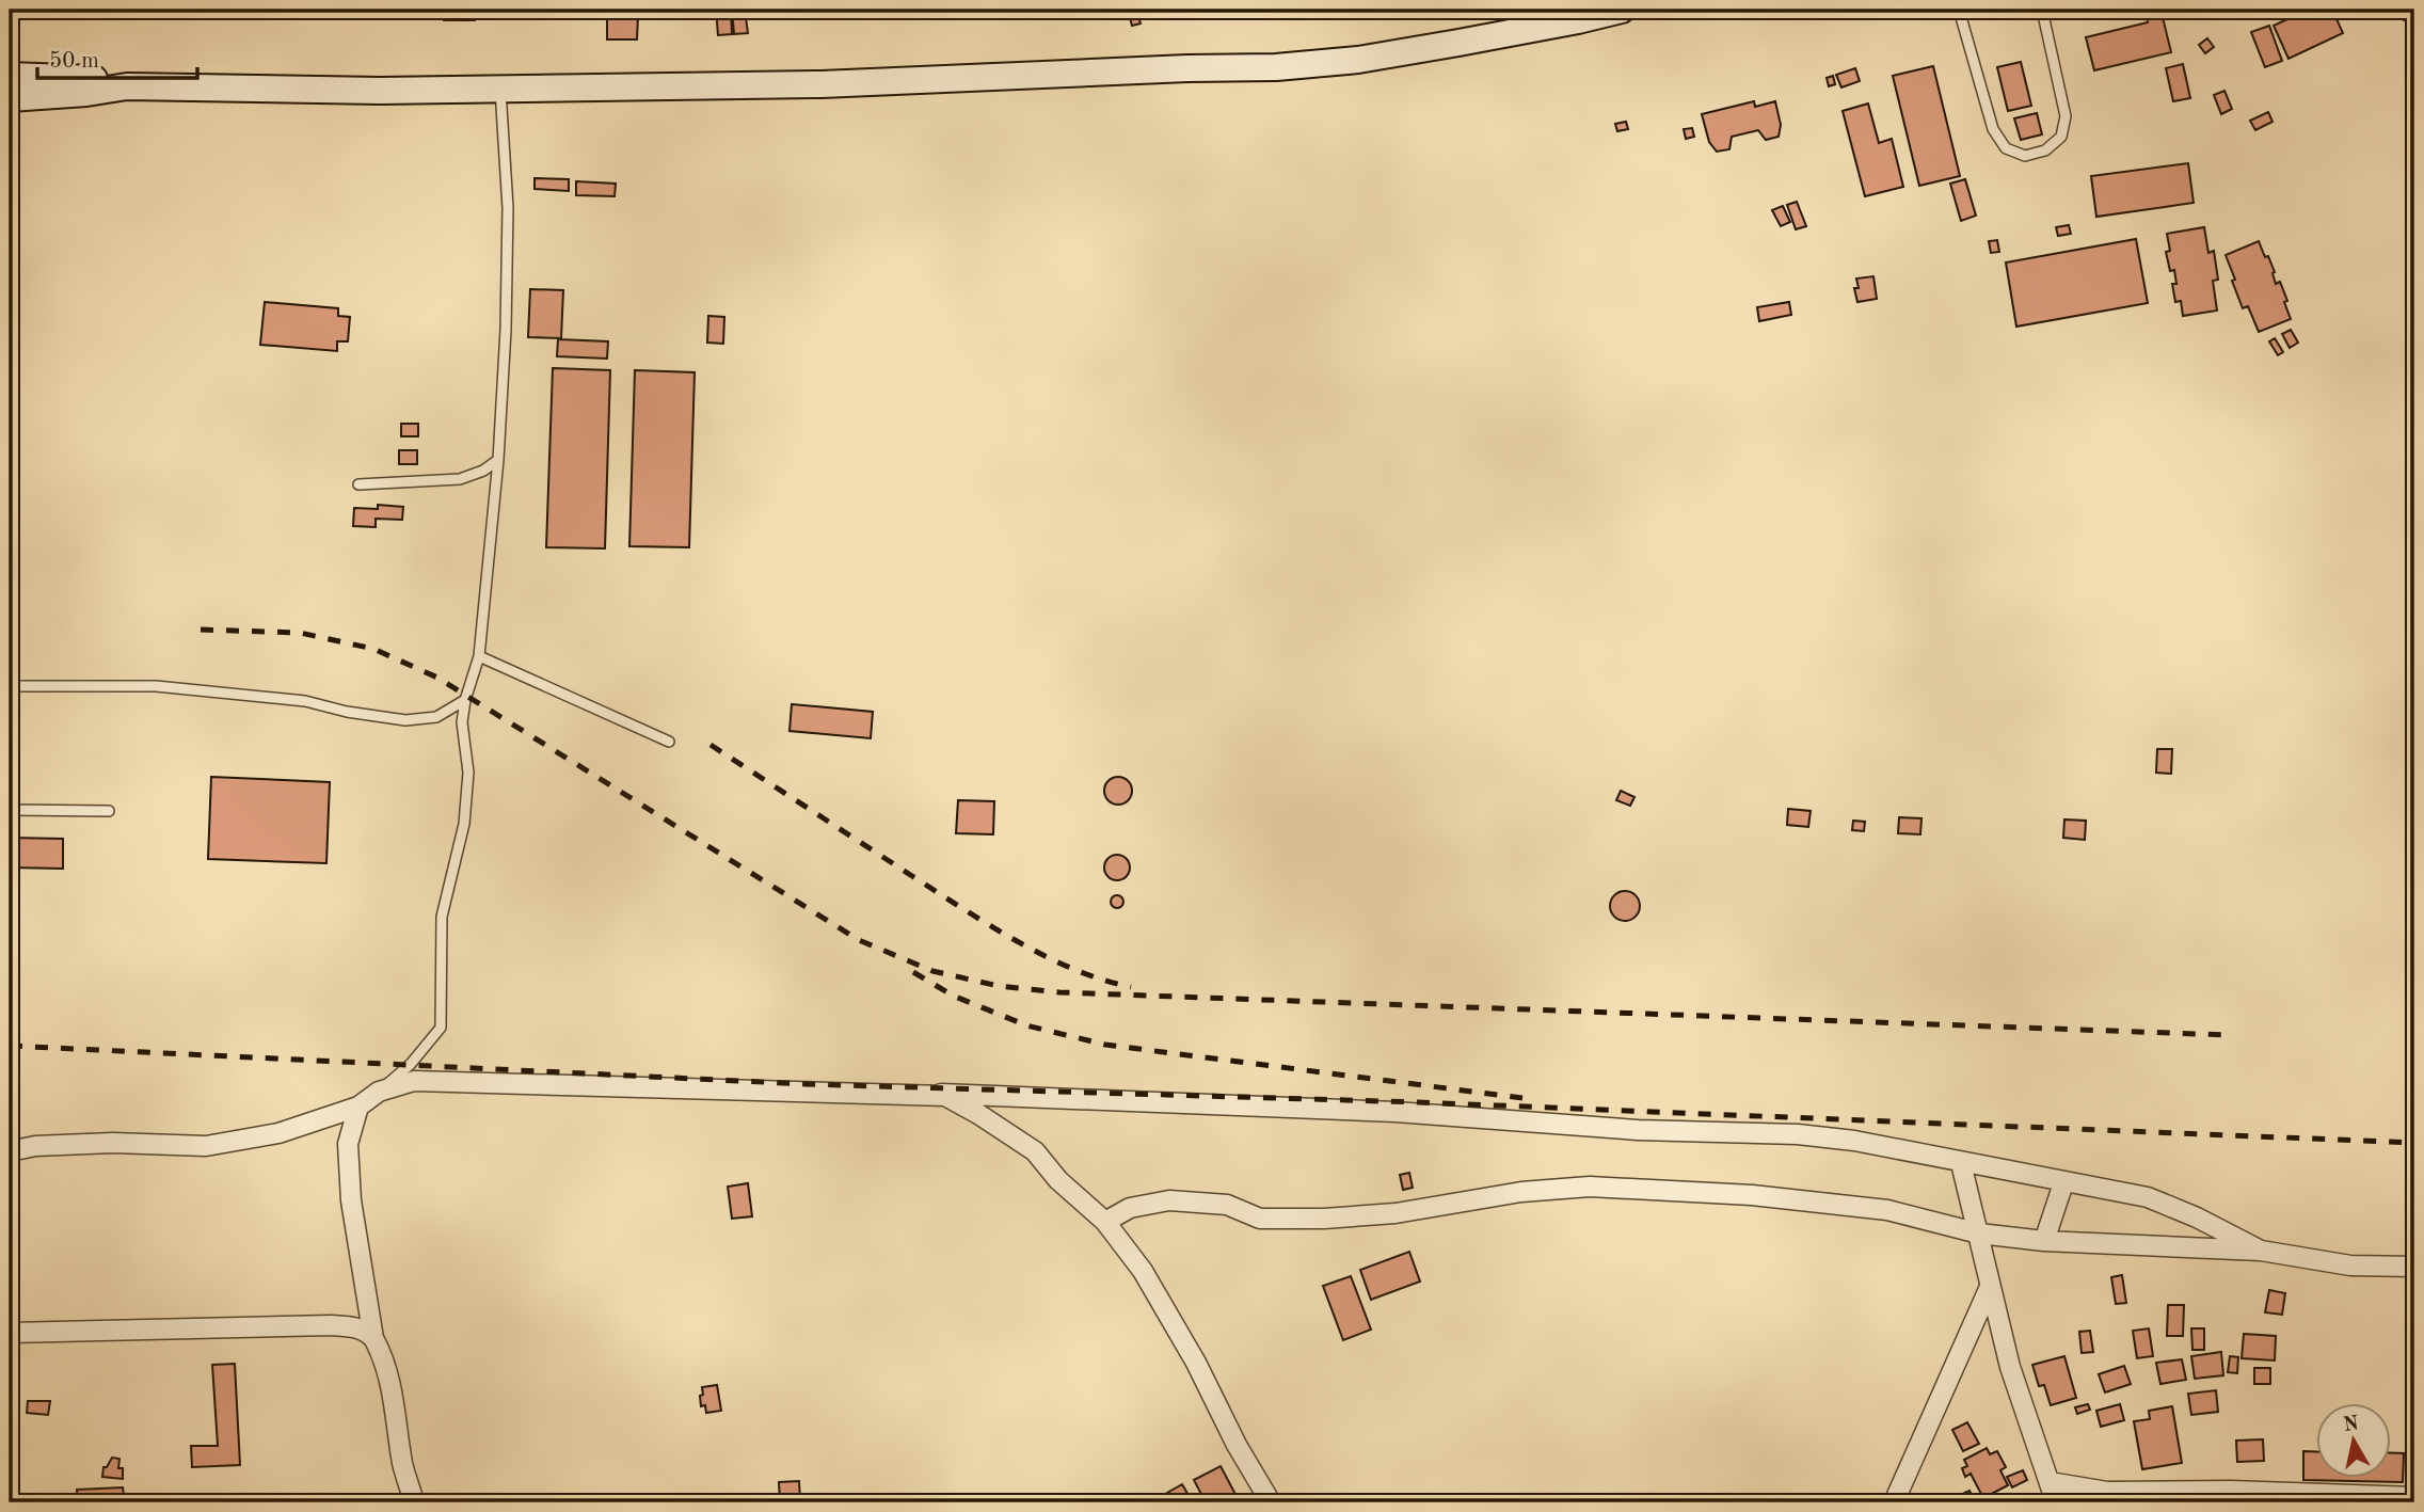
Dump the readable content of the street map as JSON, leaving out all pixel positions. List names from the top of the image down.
{
  "scale_bar": "50 m",
  "north": "top"
}
